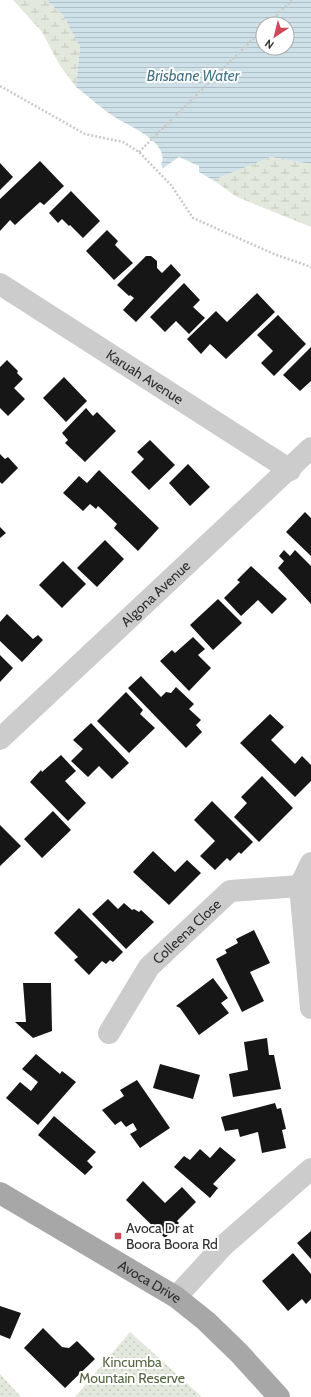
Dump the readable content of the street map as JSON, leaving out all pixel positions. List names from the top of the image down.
{
  "streets": {
    "main road": ["Avoca Drive"],
    "street": ["Karuah Avenue", "Algona Avenue", "Colleena Close"]
  },
  "crossings": [
    ["Karuah Avenue", "Algona Avenue"]
  ],
  "water": ["Brisbane Water"],
  "parks": ["Kincumba Mountain Reserve"],
  "places": {
    "transit": ["Avoca Dr at Boora Boora Rd"]
  },
  "north": "bottom left"
}
